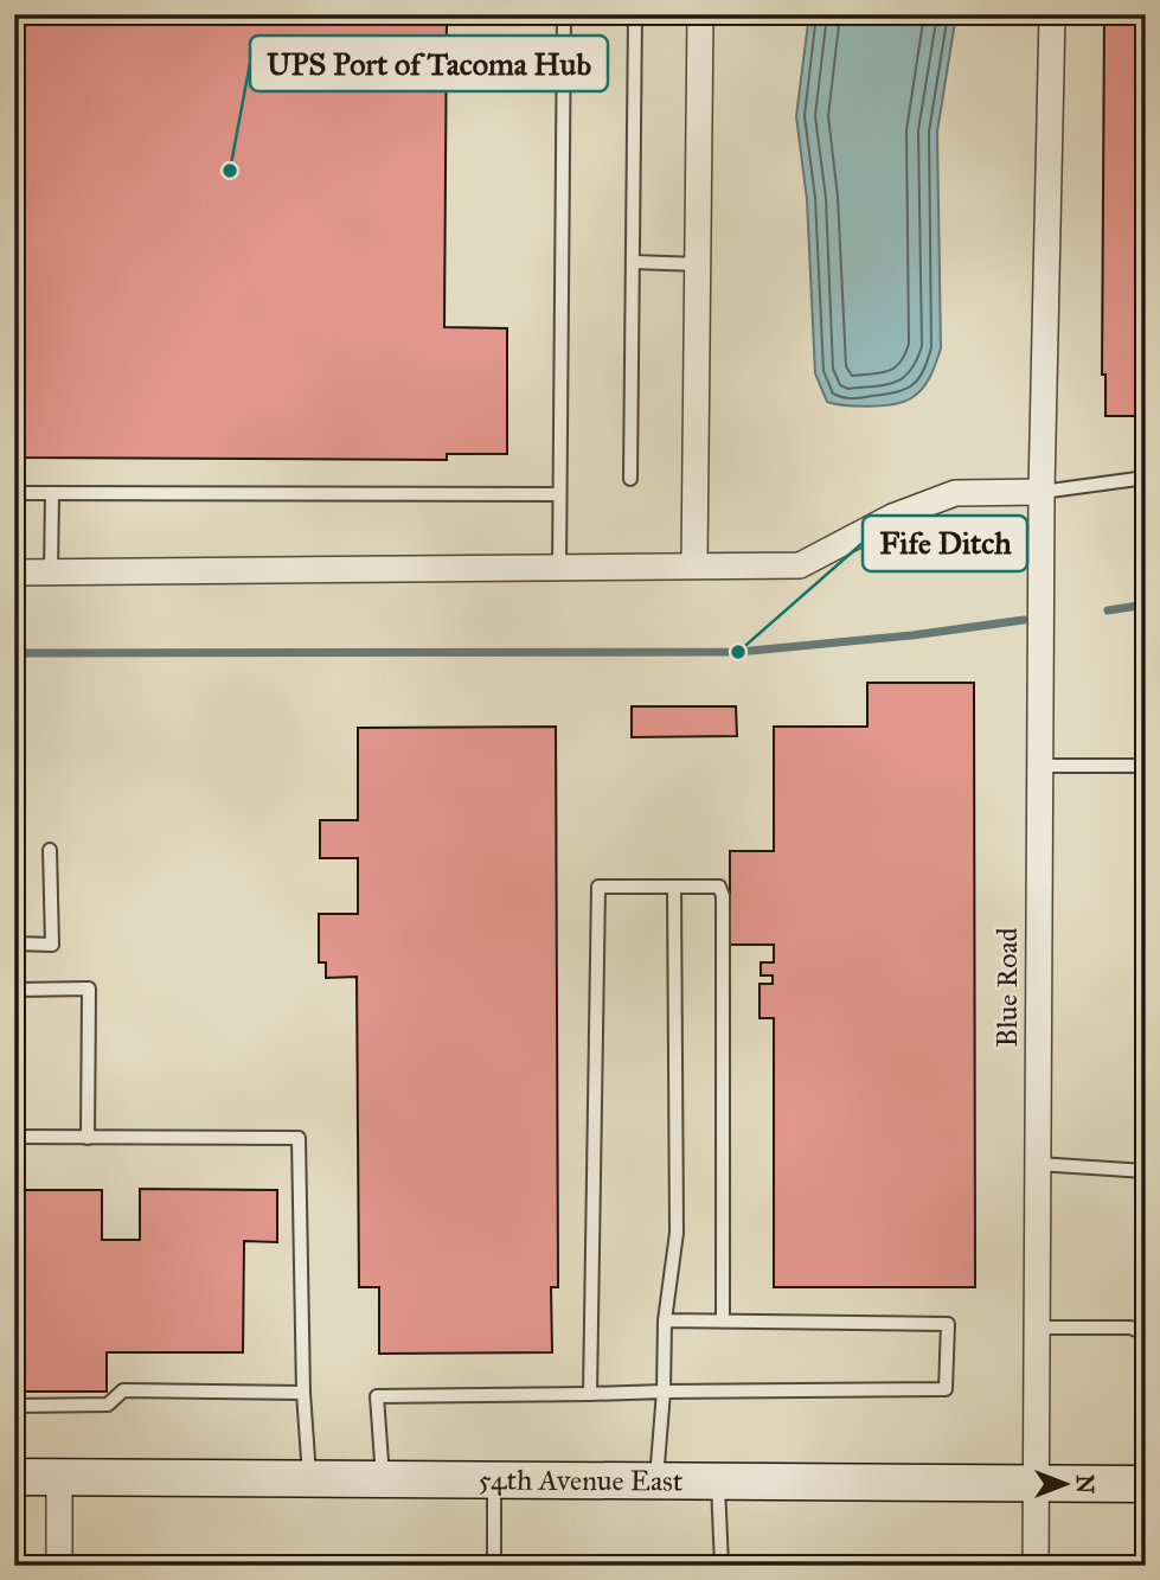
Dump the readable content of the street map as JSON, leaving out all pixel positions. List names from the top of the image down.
{
  "streets": {
    "main road": ["54th Avenue East"],
    "street": ["Blue Road"]
  },
  "crossings": [
    ["Blue Road", "54th Avenue East"]
  ],
  "places": ["UPS Port of Tacoma Hub", "Fife Ditch"],
  "north": "right"
}
